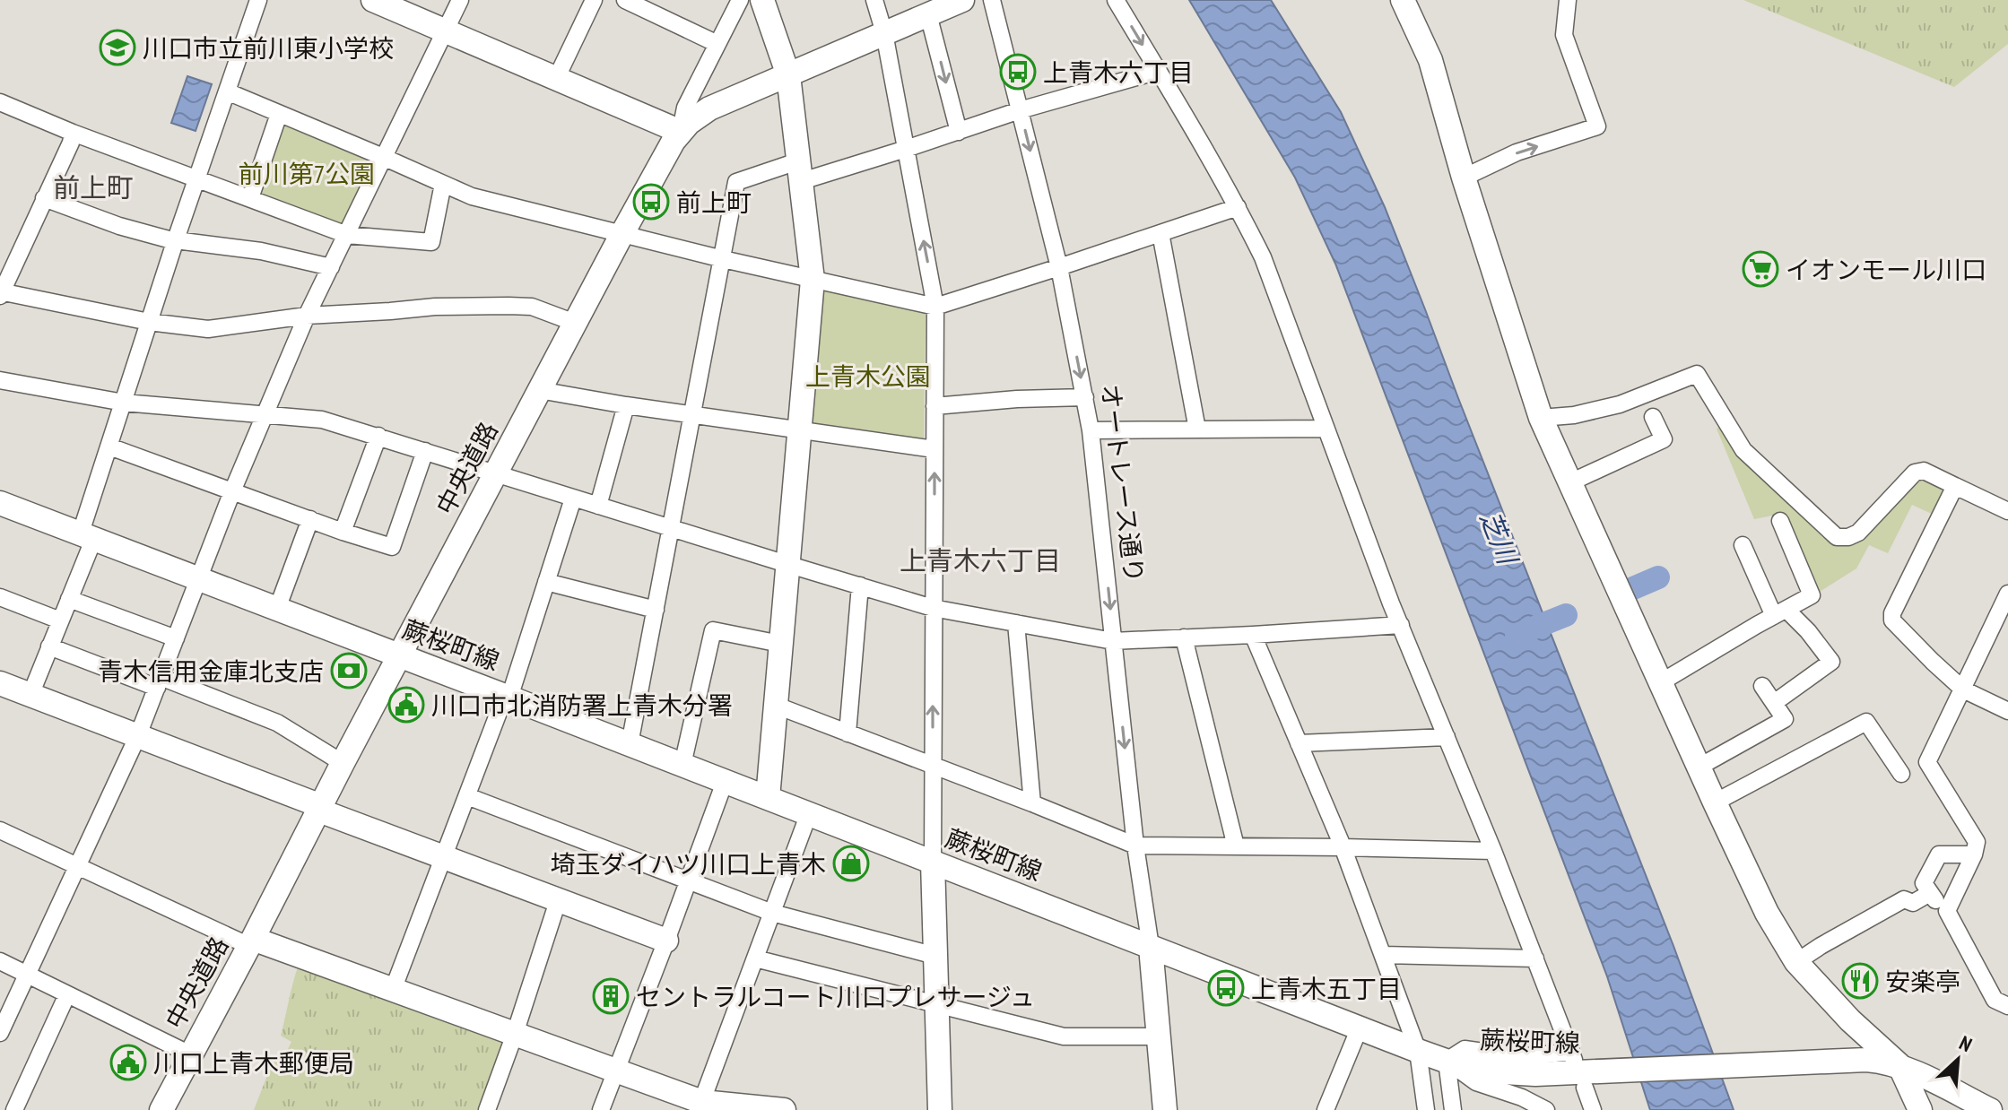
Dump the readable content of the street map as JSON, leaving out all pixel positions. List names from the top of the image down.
{
  "streets": {
    "street": ["中央道路", "オートレース通り", "蕨桜町線"]
  },
  "crossings": [
    ["中央道路", "蕨桜町線"],
    ["オートレース通り", "蕨桜町線"]
  ],
  "districts": ["前上町", "上青木六丁目"],
  "water": ["芝川"],
  "parks": ["前川第7公園", "上青木公園"],
  "places": {
    "school or university": ["川口市立前川東小学校"],
    "bus stop": ["上青木六丁目", "前上町", "上青木五丁目"],
    "supermarket": ["イオンモール川口"],
    "bank": ["青木信用金庫北支店"],
    "public building": ["川口市北消防署上青木分署", "川口上青木郵便局"],
    "shop": ["埼玉ダイハツ川口上青木"],
    "restaurant": ["安楽亭"],
    "building": ["セントラルコート川口プレサージュ"]
  },
  "north": "top right"
}
